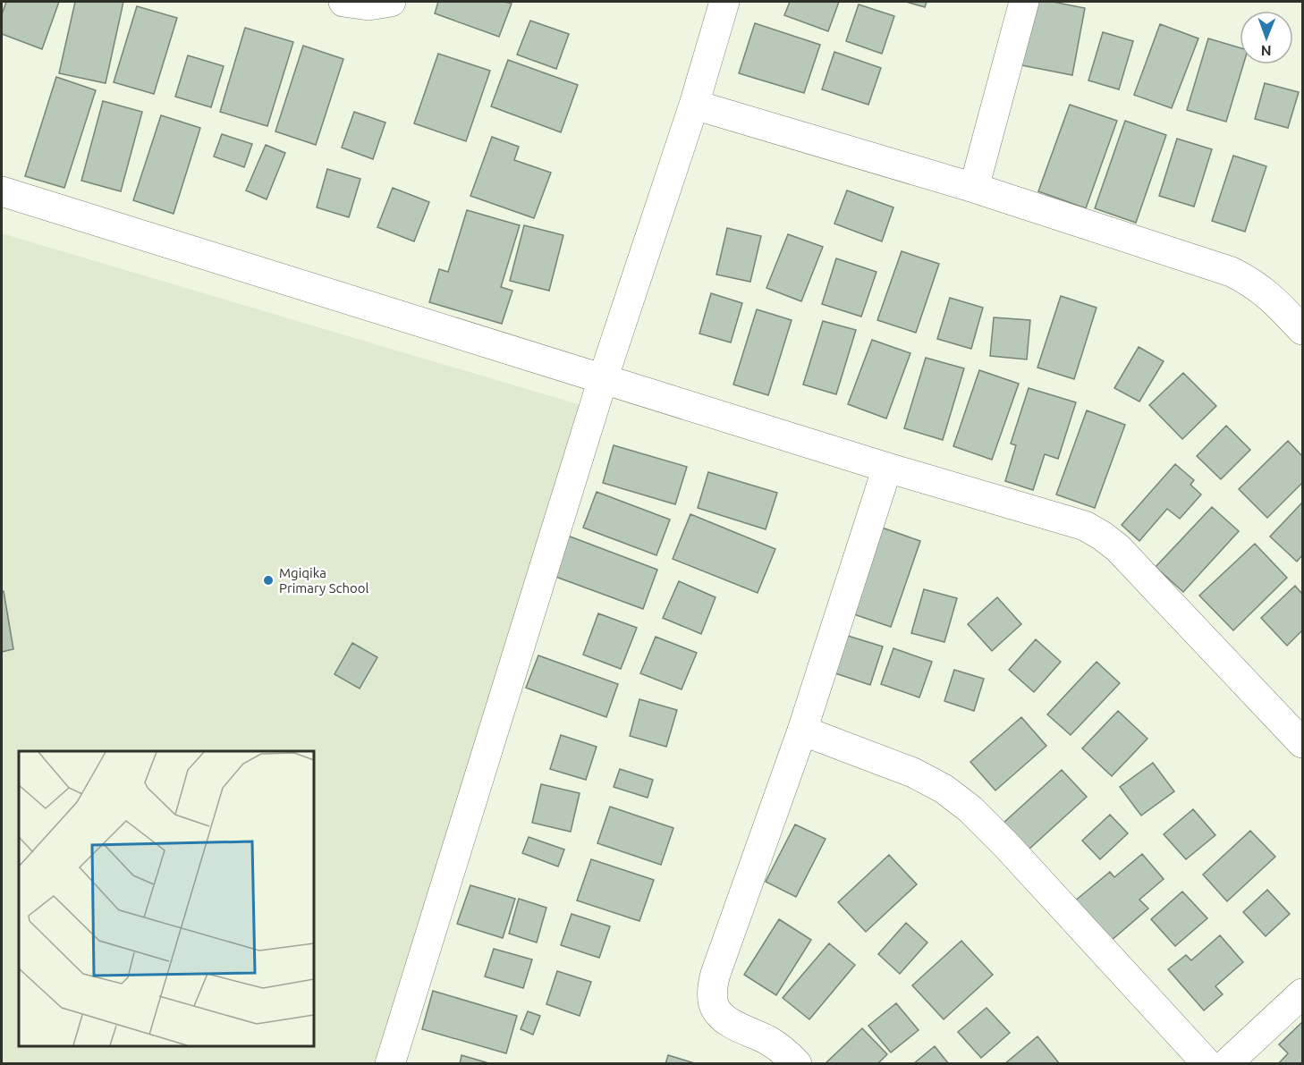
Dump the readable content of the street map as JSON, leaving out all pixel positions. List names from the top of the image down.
{
  "places": ["Mgiqika Primary School"],
  "north": "bottom"
}
